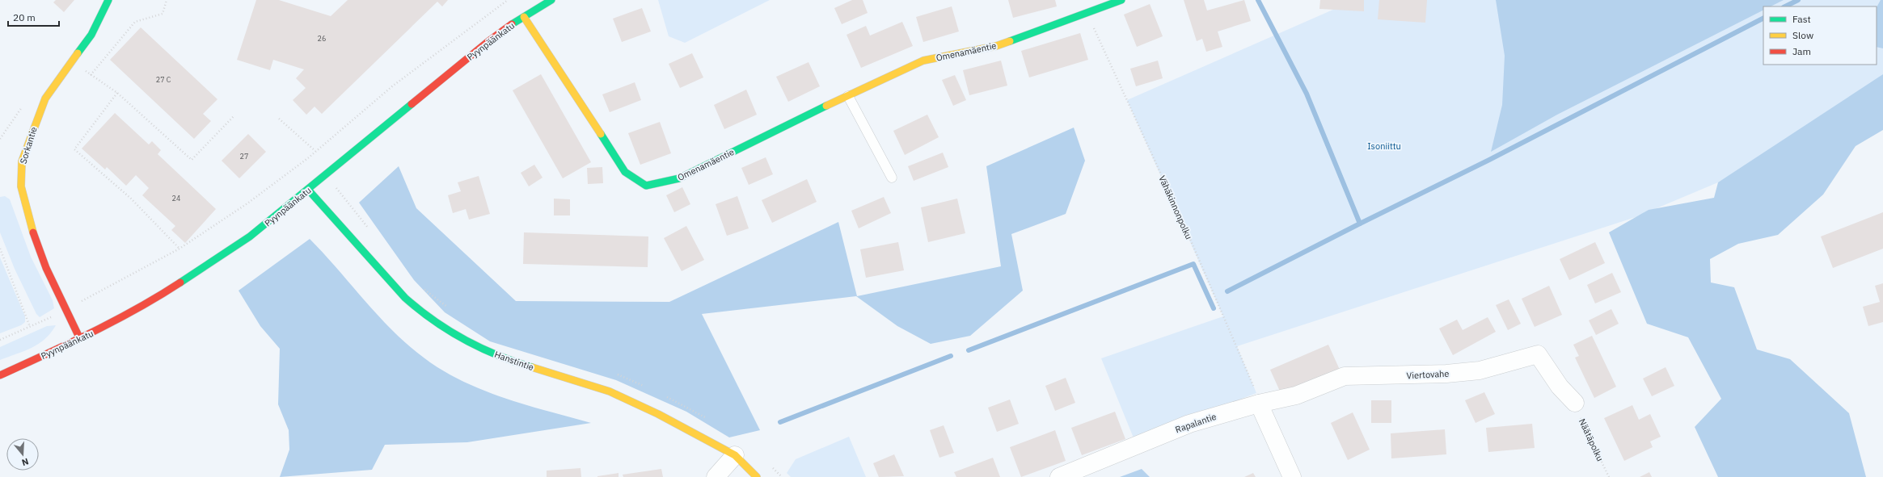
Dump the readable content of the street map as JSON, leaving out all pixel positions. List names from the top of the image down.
{
  "streets": {
    "street": [
      "Pyynpäänkatu",
      "Omenamäentie",
      "Sorkantie",
      "Hanstintie",
      "Viertovahe",
      "Rapalantie"
    ],
    "path": ["Vähäkinnonpolku", "Näätäpolku"]
  },
  "crossings": [
    ["Pyynpäänkatu", "Omenamäentie"],
    ["Pyynpäänkatu", "Sorkantie"],
    ["Pyynpäänkatu", "Hanstintie"],
    ["Omenamäentie", "Vähäkinnonpolku"],
    ["Vähäkinnonpolku", "Viertovahe"],
    ["Vähäkinnonpolku", "Rapalantie"],
    ["Viertovahe", "Rapalantie"],
    ["Viertovahe", "Näätäpolku"]
  ],
  "parks": ["Isoniittu"],
  "house_numbers": [
    "26",
    "27 C",
    "27",
    "24"
  ],
  "legend": ["Fast", "Slow", "Jam"],
  "scale_bar": "20 m",
  "north": "bottom"
}
